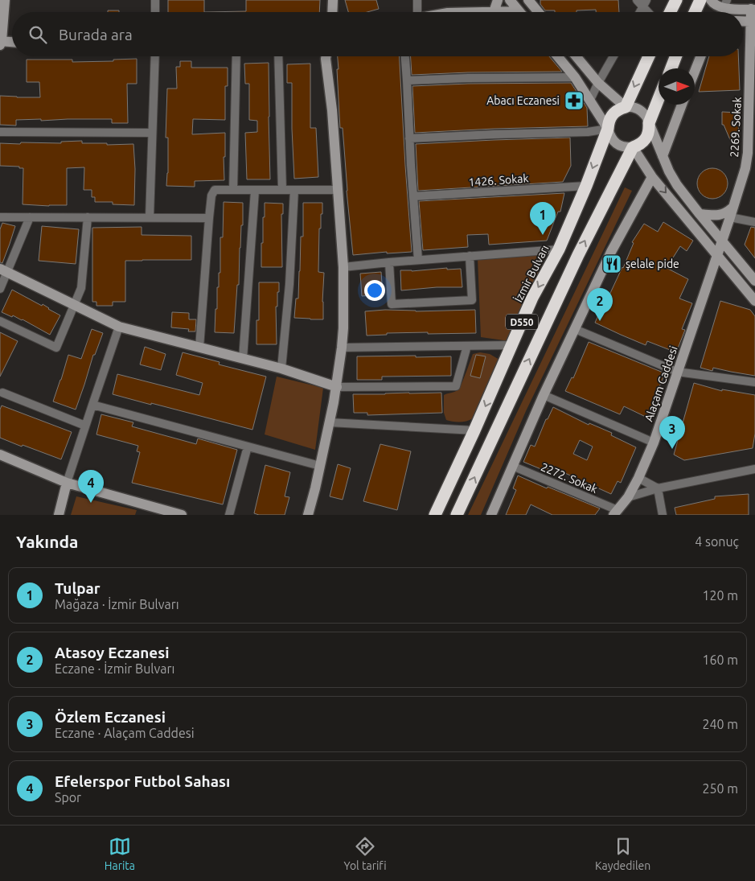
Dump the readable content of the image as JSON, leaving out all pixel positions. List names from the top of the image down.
{
  "streets": {
    "highway": ["İzmir Bulvarı", "D550"],
    "street": [
      "2269. Sokak",
      "1426. Sokak",
      "Alaçam Caddesi",
      "2272. Sokak"
    ]
  },
  "crossings": [
    ["2269. Sokak", "Alaçam Caddesi"],
    ["1426. Sokak", "İzmir Bulvarı"],
    ["İzmir Bulvarı", "D550"],
    ["Alaçam Caddesi", "2272. Sokak"]
  ],
  "places": {
    "pharmacy": ["Abacı Eczanesi"],
    "restaurant": ["şelale pide"]
  },
  "north": "right",
  "page": {
    "search": "Burada ara",
    "pins": [
      "1",
      "2",
      "3",
      "4"
    ],
    "heading": ["Yakında", "4 sonuç"],
    "list": [
      {
        "mark": "1",
        "name": "Tulpar",
        "note": "Mağaza · İzmir Bulvarı",
        "value": "120 m"
      },
      {
        "mark": "2",
        "name": "Atasoy Eczanesi",
        "note": "Eczane · İzmir Bulvarı",
        "value": "160 m"
      },
      {
        "mark": "3",
        "name": "Özlem Eczanesi",
        "note": "Eczane · Alaçam Caddesi",
        "value": "240 m"
      },
      {
        "mark": "4",
        "name": "Efelerspor Futbol Sahası",
        "note": "Spor",
        "value": "250 m"
      }
    ],
    "nav": ["Harita", "Yol tarifi", "Kaydedilen"]
  }
}
